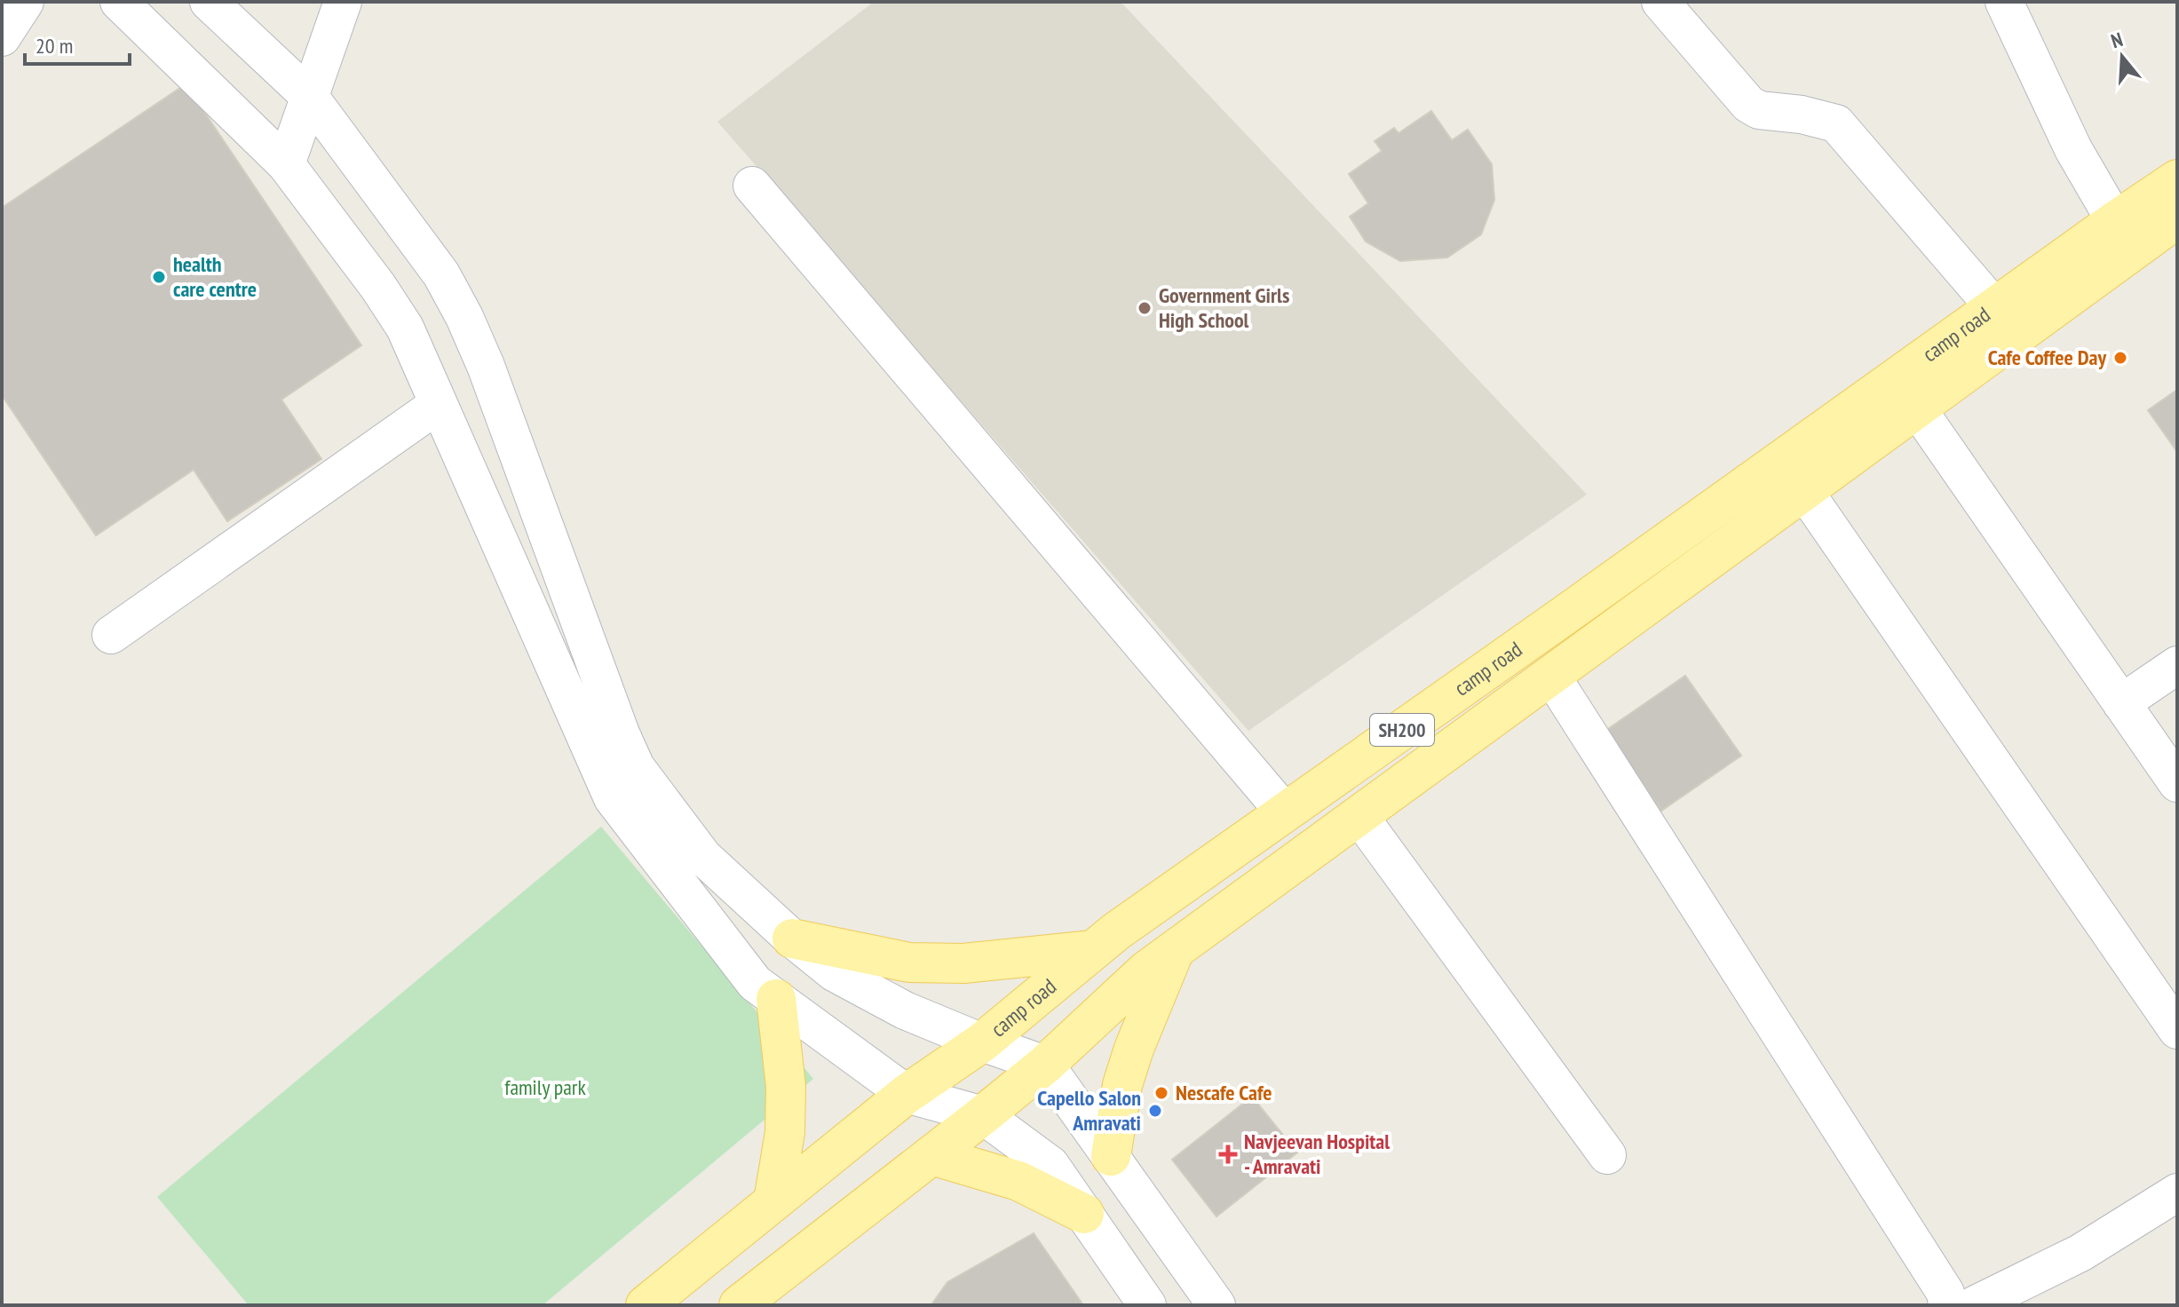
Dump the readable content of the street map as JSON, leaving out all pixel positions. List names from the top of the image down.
{
  "streets": {
    "main road": ["camp road", "SH200"]
  },
  "parks": ["family park"],
  "places": {
    "other": [
      "health care centre",
      "Government Girls High School",
      "Cafe Coffee Day",
      "Nescafe Cafe",
      "Capello Salon Amravati"
    ],
    "health": ["Navjeevan Hospital - Amravati"]
  },
  "scale_bar": "20 m",
  "north": "top"
}
